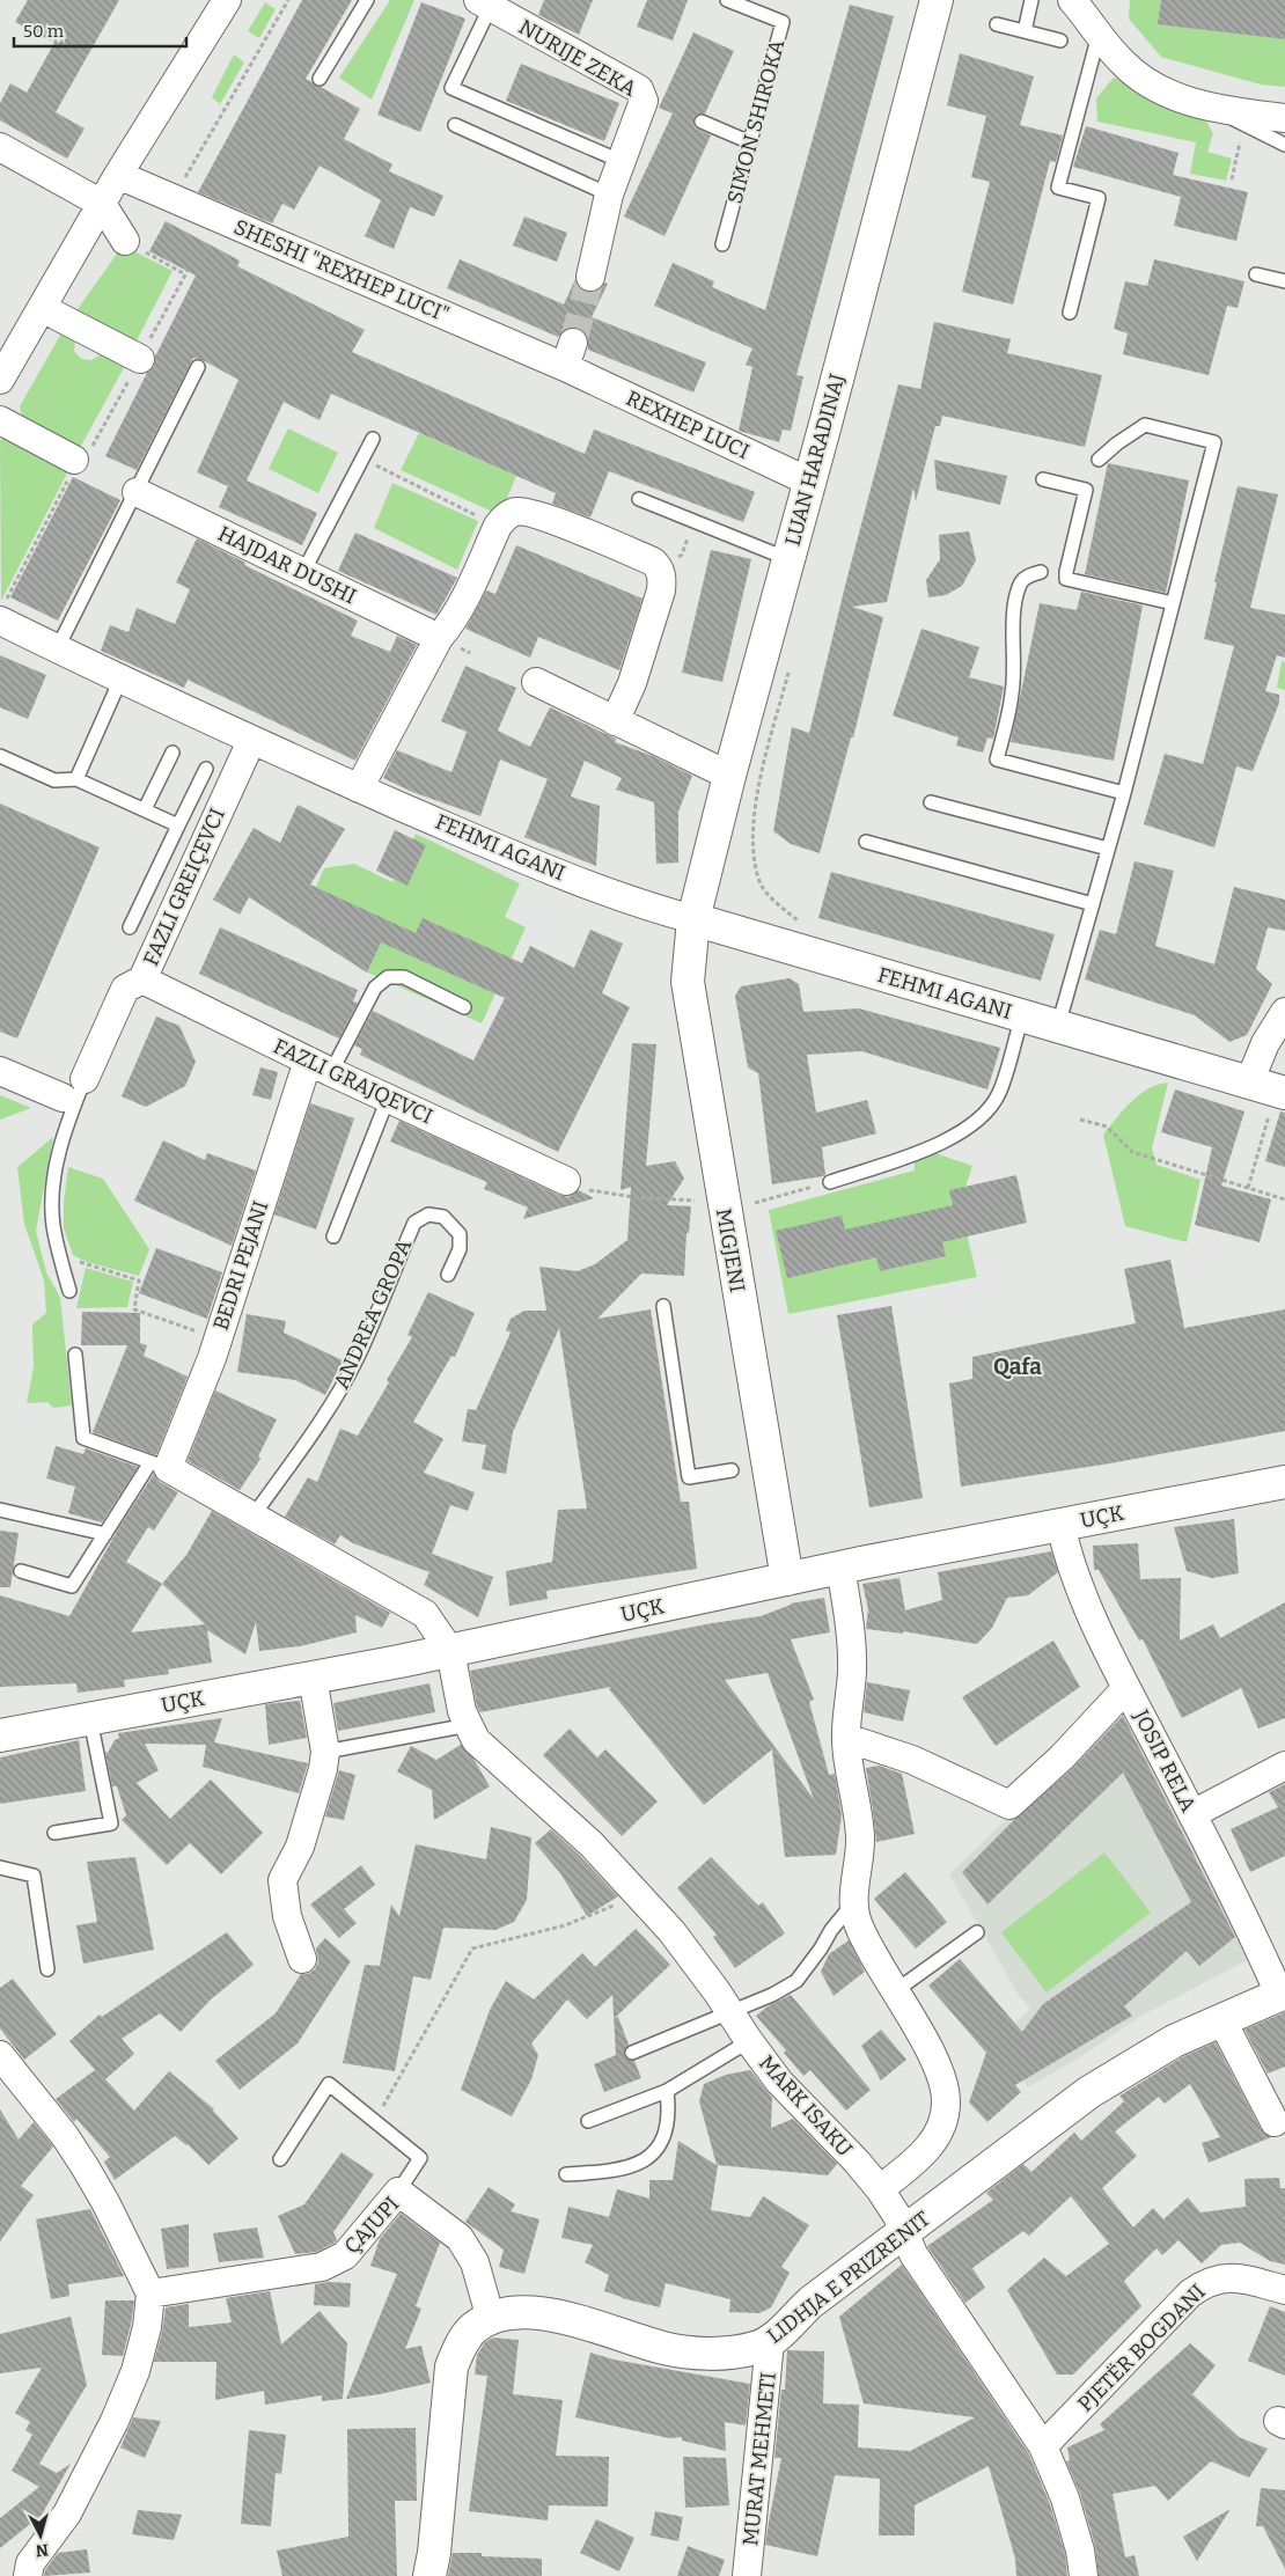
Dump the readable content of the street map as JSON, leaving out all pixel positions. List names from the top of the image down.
{
  "streets": {
    "main road": [
      "LUAN HARADINAJ",
      "FEHMI AGANI",
      "MIGJENI",
      "UÇK",
      "LIDHJA E PRIZRENIT"
    ],
    "street": [
      "NURIJE ZEKA",
      "SHESHI \"REXHEP LUCI\"",
      "REXHEP LUCI",
      "HAJDAR DUSHI",
      "FAZLI GREIÇEVCI",
      "FAZLI GRAJQEVCI",
      "BEDRI PEJANI",
      "JOSIP RELA",
      "MARK ISAKU",
      "ÇAJUPI",
      "PJETËR BOGDANI",
      "MURAT MEHMETI"
    ],
    "lane": ["SIMON SHIROKA", "ANDREA GROPA"]
  },
  "crossings": [
    ["SHESHI \"REXHEP LUCI\"", "REXHEP LUCI"],
    ["REXHEP LUCI", "LUAN HARADINAJ"],
    ["LUAN HARADINAJ", "FEHMI AGANI"],
    ["LUAN HARADINAJ", "MIGJENI"],
    ["FEHMI AGANI", "FAZLI GREIÇEVCI"],
    ["FEHMI AGANI", "MIGJENI"],
    ["FAZLI GREIÇEVCI", "FAZLI GRAJQEVCI"],
    ["FAZLI GRAJQEVCI", "BEDRI PEJANI"],
    ["MIGJENI", "UÇK"],
    ["UÇK", "JOSIP RELA"],
    ["UÇK", "MARK ISAKU"],
    ["JOSIP RELA", "LIDHJA E PRIZRENIT"],
    ["MARK ISAKU", "LIDHJA E PRIZRENIT"],
    ["MARK ISAKU", "PJETËR BOGDANI"],
    ["ÇAJUPI", "LIDHJA E PRIZRENIT"],
    ["LIDHJA E PRIZRENIT", "MURAT MEHMETI"]
  ],
  "districts": ["Qafa"],
  "scale_bar": "50 m",
  "north": "bottom"
}
